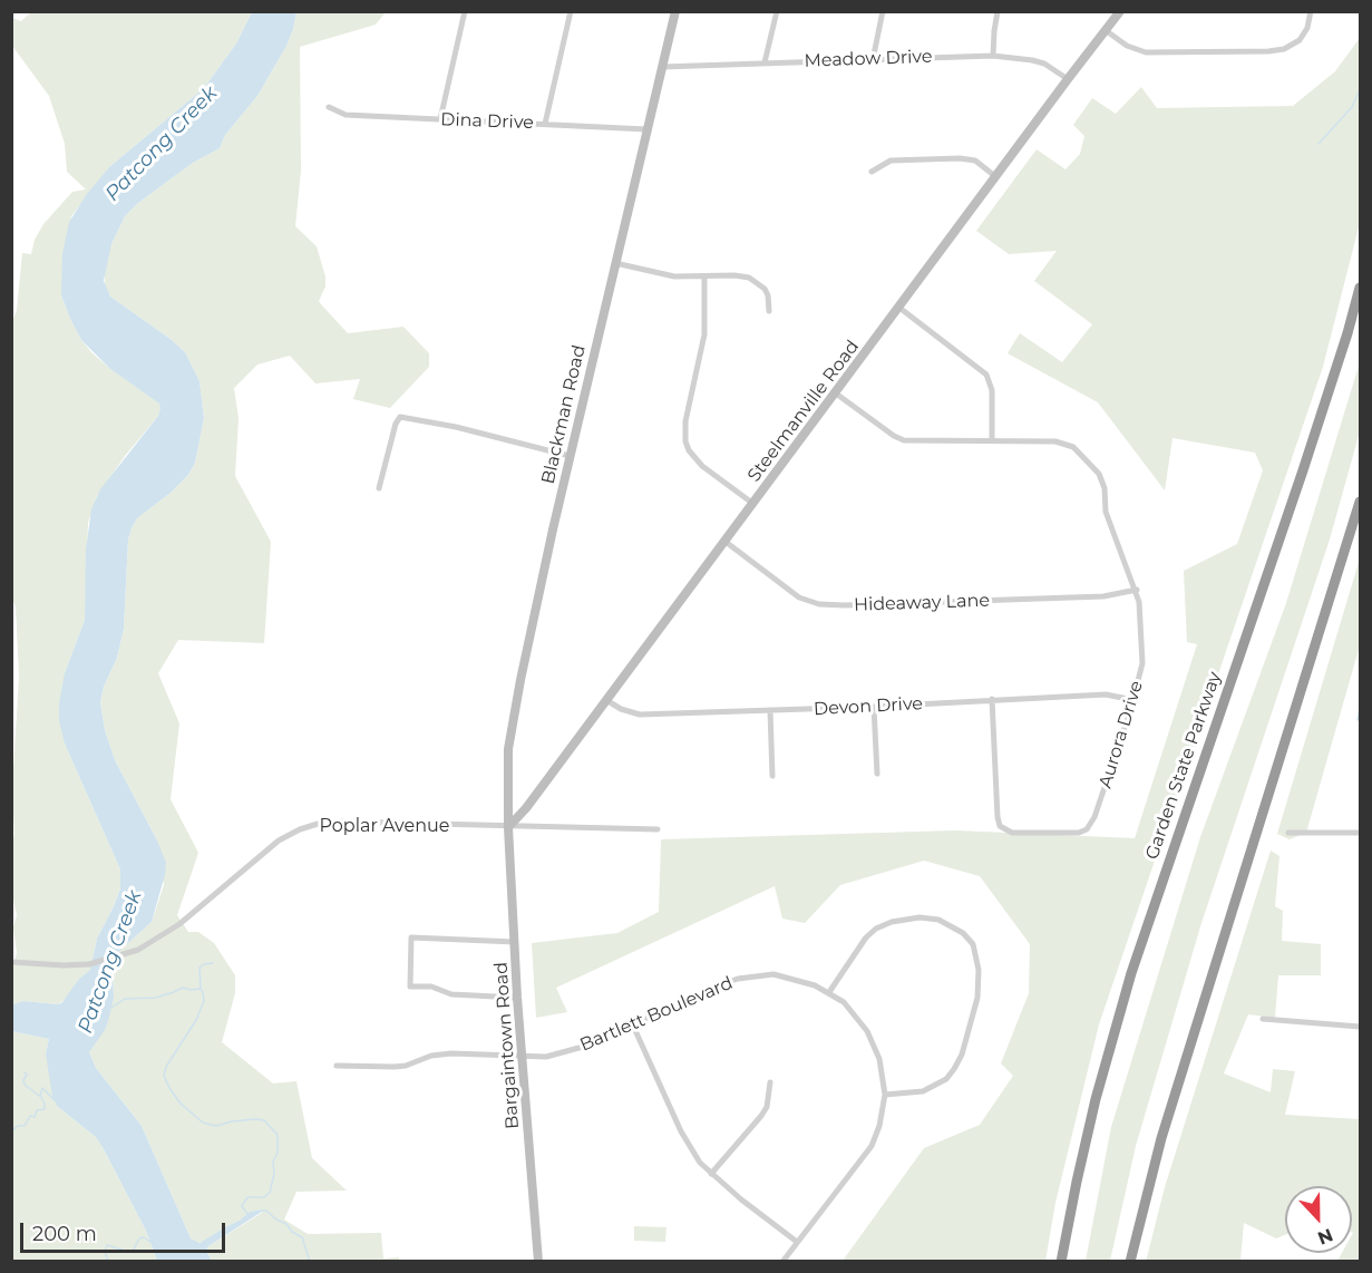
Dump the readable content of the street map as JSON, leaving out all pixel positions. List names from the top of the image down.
{
  "streets": {
    "highway": ["Garden State Parkway"],
    "main road": ["Steelmanville Road", "Blackman Road", "Bargaintown Road"],
    "street": [
      "Meadow Drive",
      "Dina Drive",
      "Hideaway Lane",
      "Devon Drive",
      "Aurora Drive",
      "Poplar Avenue",
      "Bartlett Boulevard"
    ]
  },
  "crossings": [
    ["Meadow Drive", "Steelmanville Road"],
    ["Meadow Drive", "Blackman Road"],
    ["Dina Drive", "Blackman Road"],
    ["Steelmanville Road", "Blackman Road"],
    ["Steelmanville Road", "Hideaway Lane"],
    ["Steelmanville Road", "Devon Drive"],
    ["Steelmanville Road", "Aurora Drive"],
    ["Steelmanville Road", "Poplar Avenue"],
    ["Steelmanville Road", "Bargaintown Road"],
    ["Blackman Road", "Poplar Avenue"],
    ["Blackman Road", "Bargaintown Road"],
    ["Hideaway Lane", "Aurora Drive"],
    ["Devon Drive", "Aurora Drive"],
    ["Poplar Avenue", "Bargaintown Road"],
    ["Bartlett Boulevard", "Bargaintown Road"]
  ],
  "water": ["Patcong Creek"],
  "scale_bar": "200 m",
  "north": "bottom"
}
